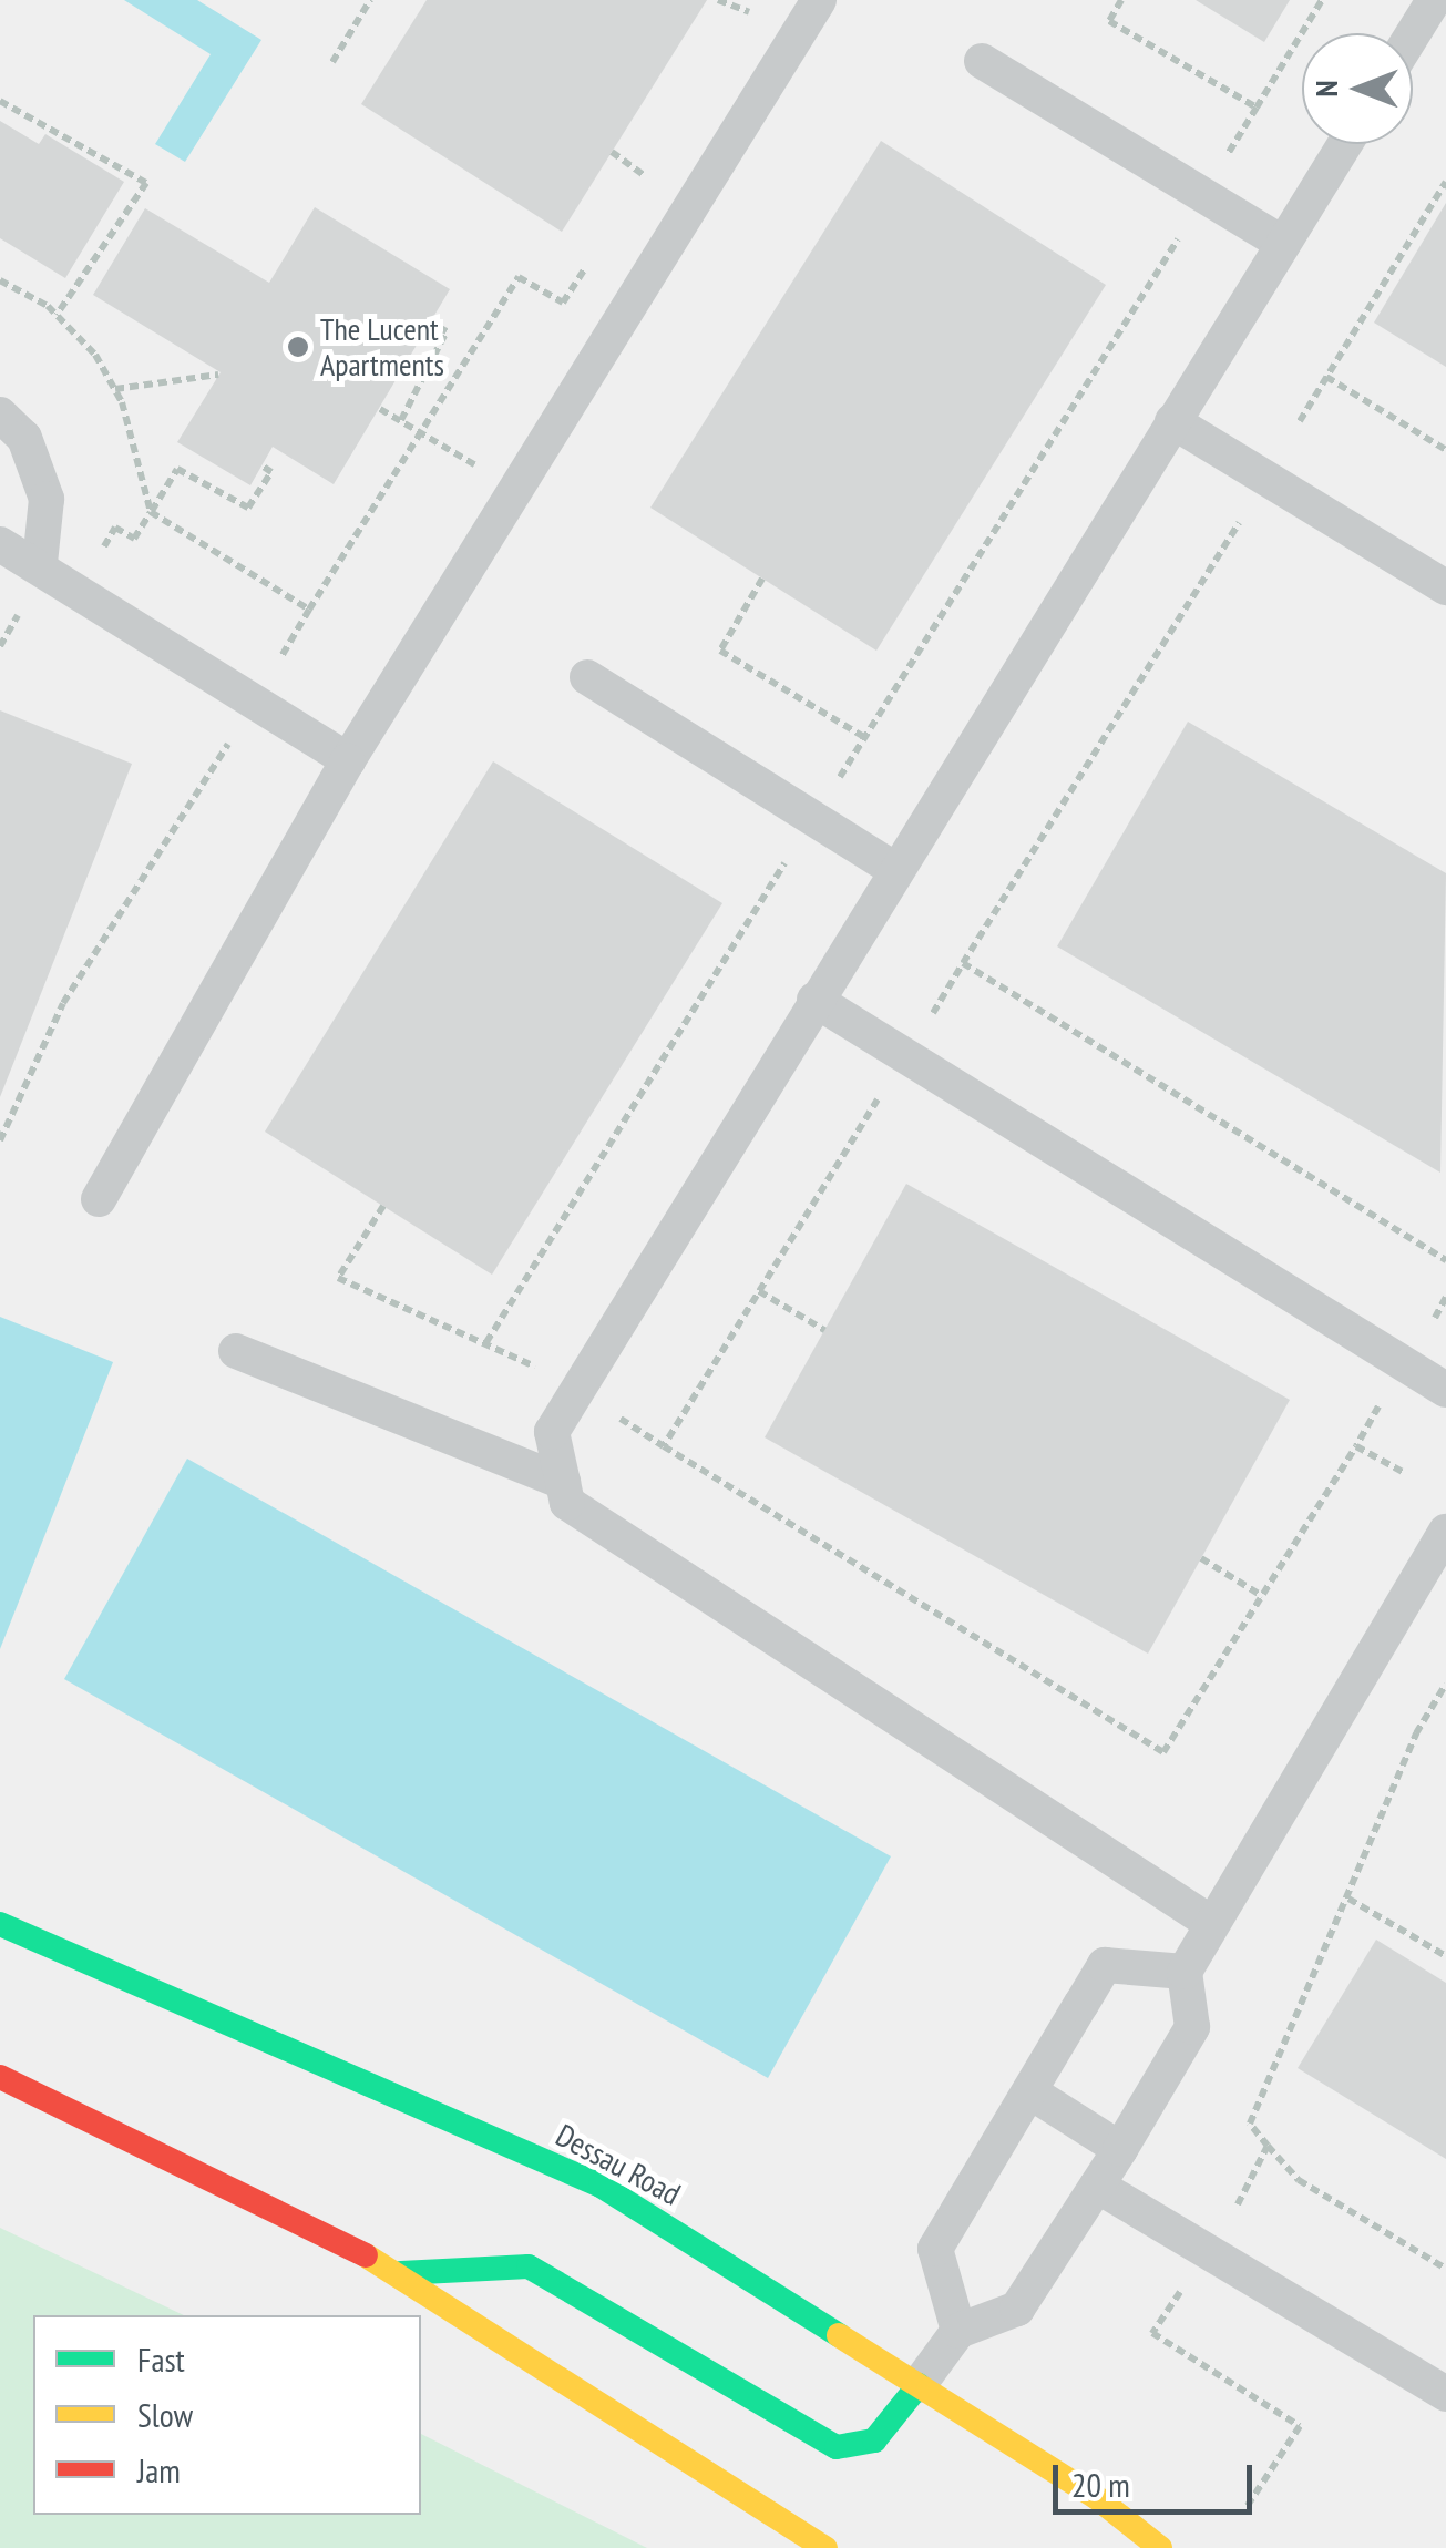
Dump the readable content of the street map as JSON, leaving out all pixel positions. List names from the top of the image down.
{
  "streets": {
    "main road": ["Dessau Road"]
  },
  "places": ["The Lucent Apartments"],
  "legend": ["Fast", "Slow", "Jam"],
  "scale_bar": "20 m",
  "north": "left"
}
